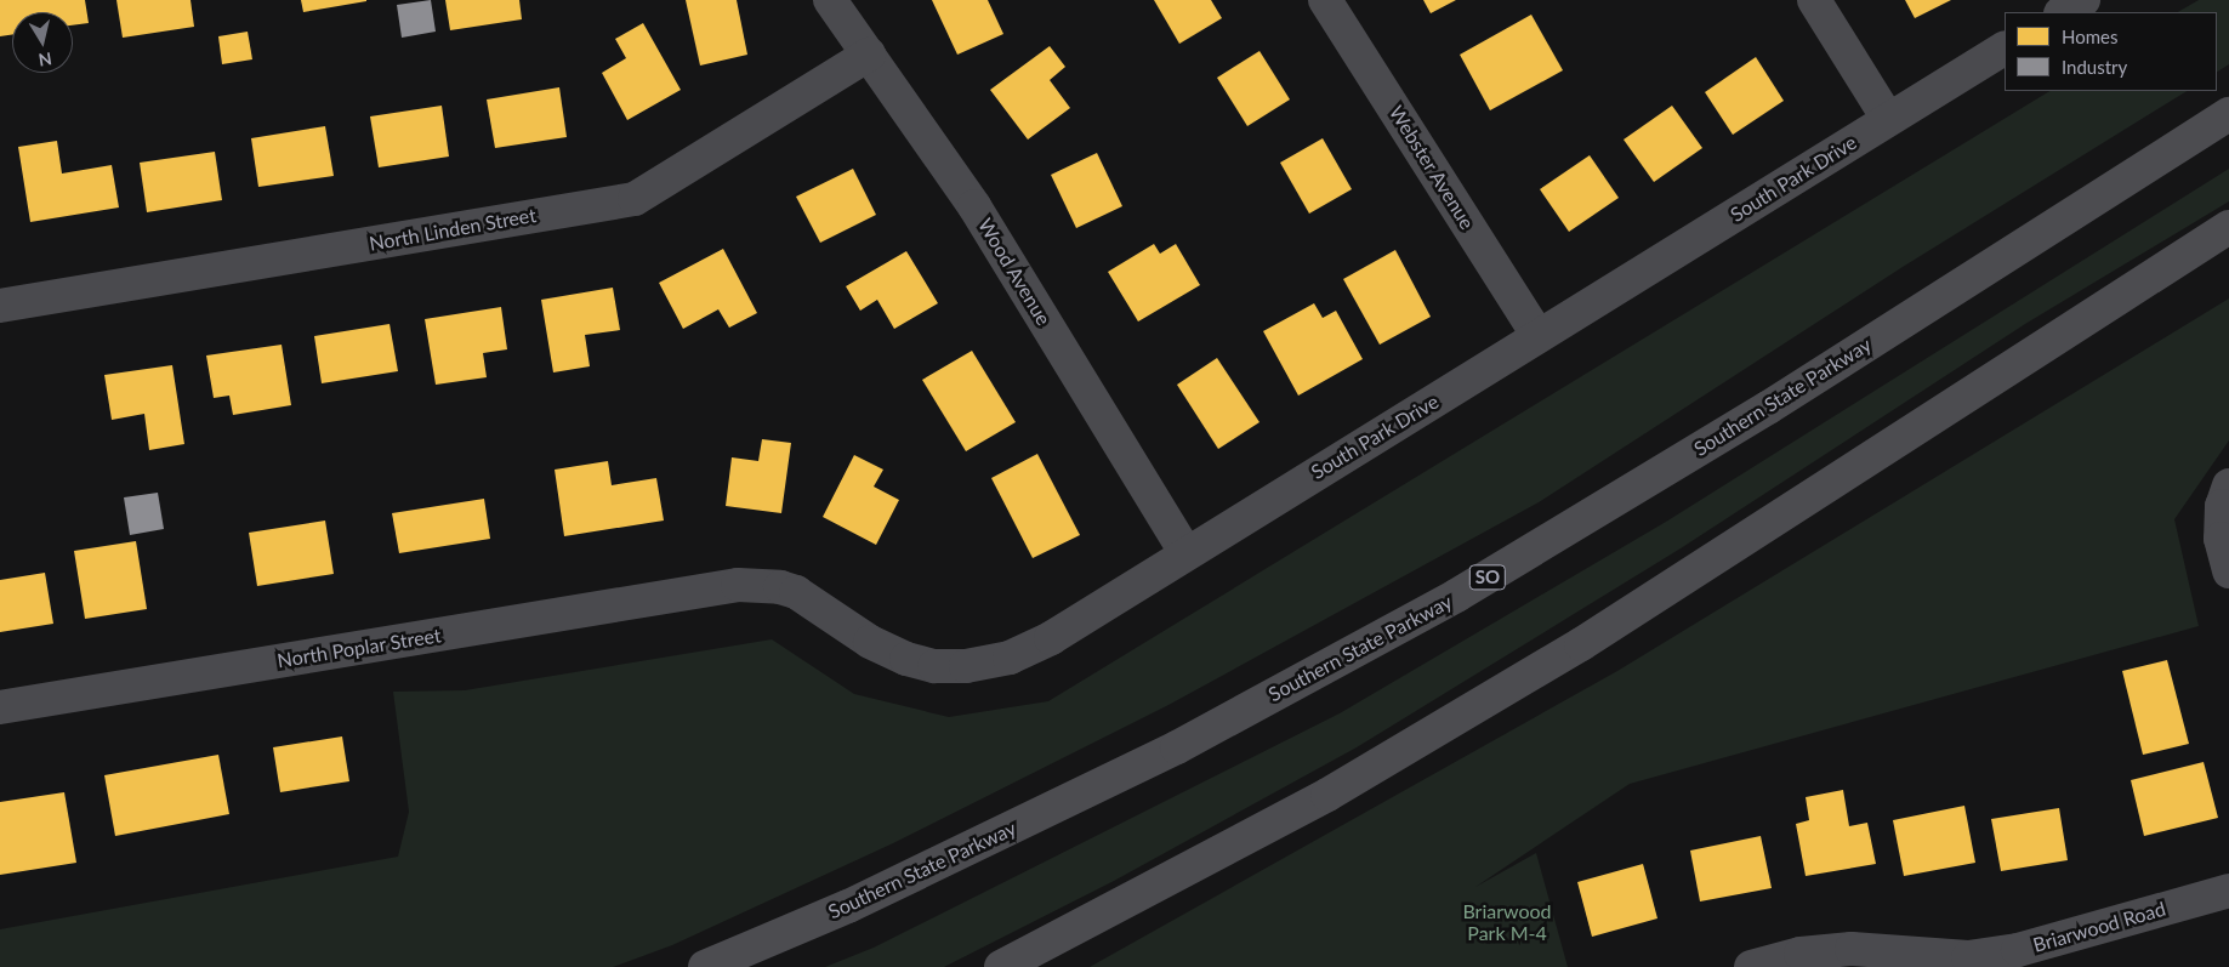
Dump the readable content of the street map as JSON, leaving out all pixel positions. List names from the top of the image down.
{
  "streets": {
    "highway": ["Southern State Parkway", "SO"],
    "street": [
      "Webster Avenue",
      "South Park Drive",
      "North Linden Street",
      "Wood Avenue",
      "North Poplar Street",
      "Briarwood Road"
    ]
  },
  "crossings": [
    ["Webster Avenue", "South Park Drive"],
    ["South Park Drive", "Wood Avenue"],
    ["South Park Drive", "North Poplar Street"],
    ["North Linden Street", "Wood Avenue"]
  ],
  "parks": ["Briarwood Park M-4"],
  "legend": ["Homes", "Industry"],
  "north": "bottom"
}
